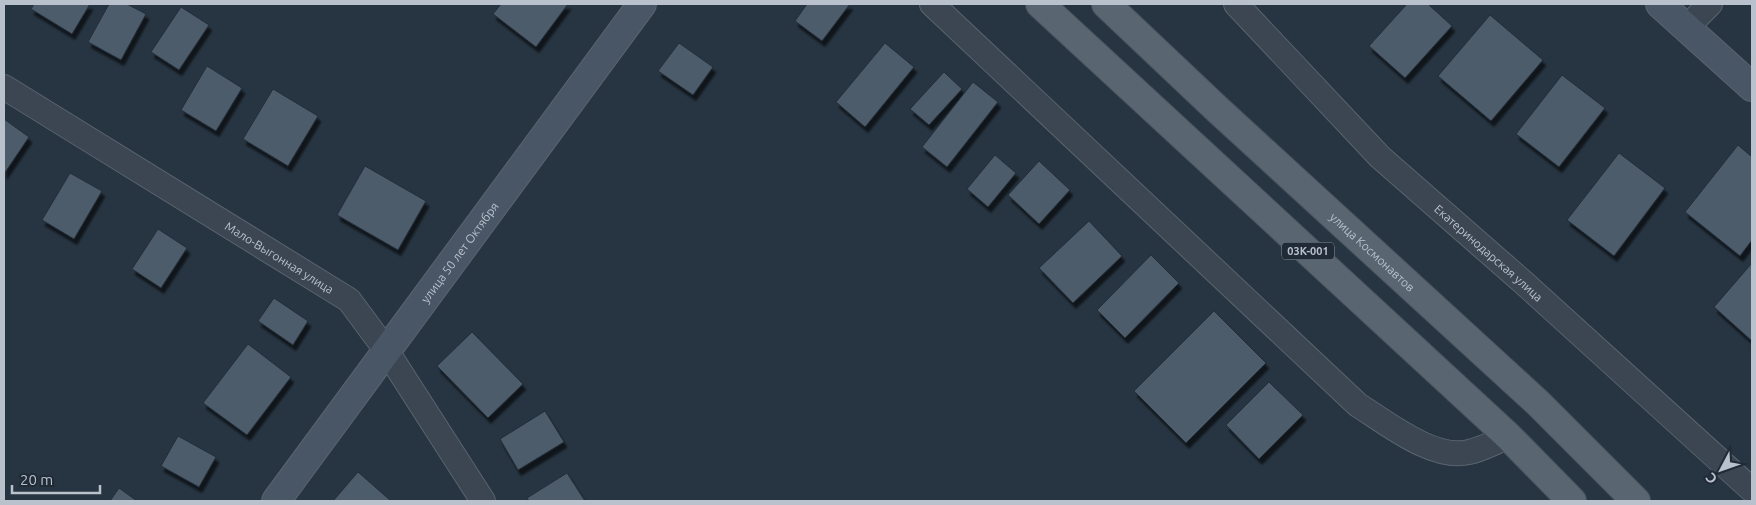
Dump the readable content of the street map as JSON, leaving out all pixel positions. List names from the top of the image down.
{
  "streets": {
    "main road": ["03К-001", "улица Космонавтов", "улица 50 лет Октября"],
    "street": ["Екатеринодарская улица", "Мало-Выгонная улица"]
  },
  "crossings": [
    ["улица 50 лет Октября", "Мало-Выгонная улица"]
  ],
  "scale_bar": "20 m",
  "north": "bottom left"
}
